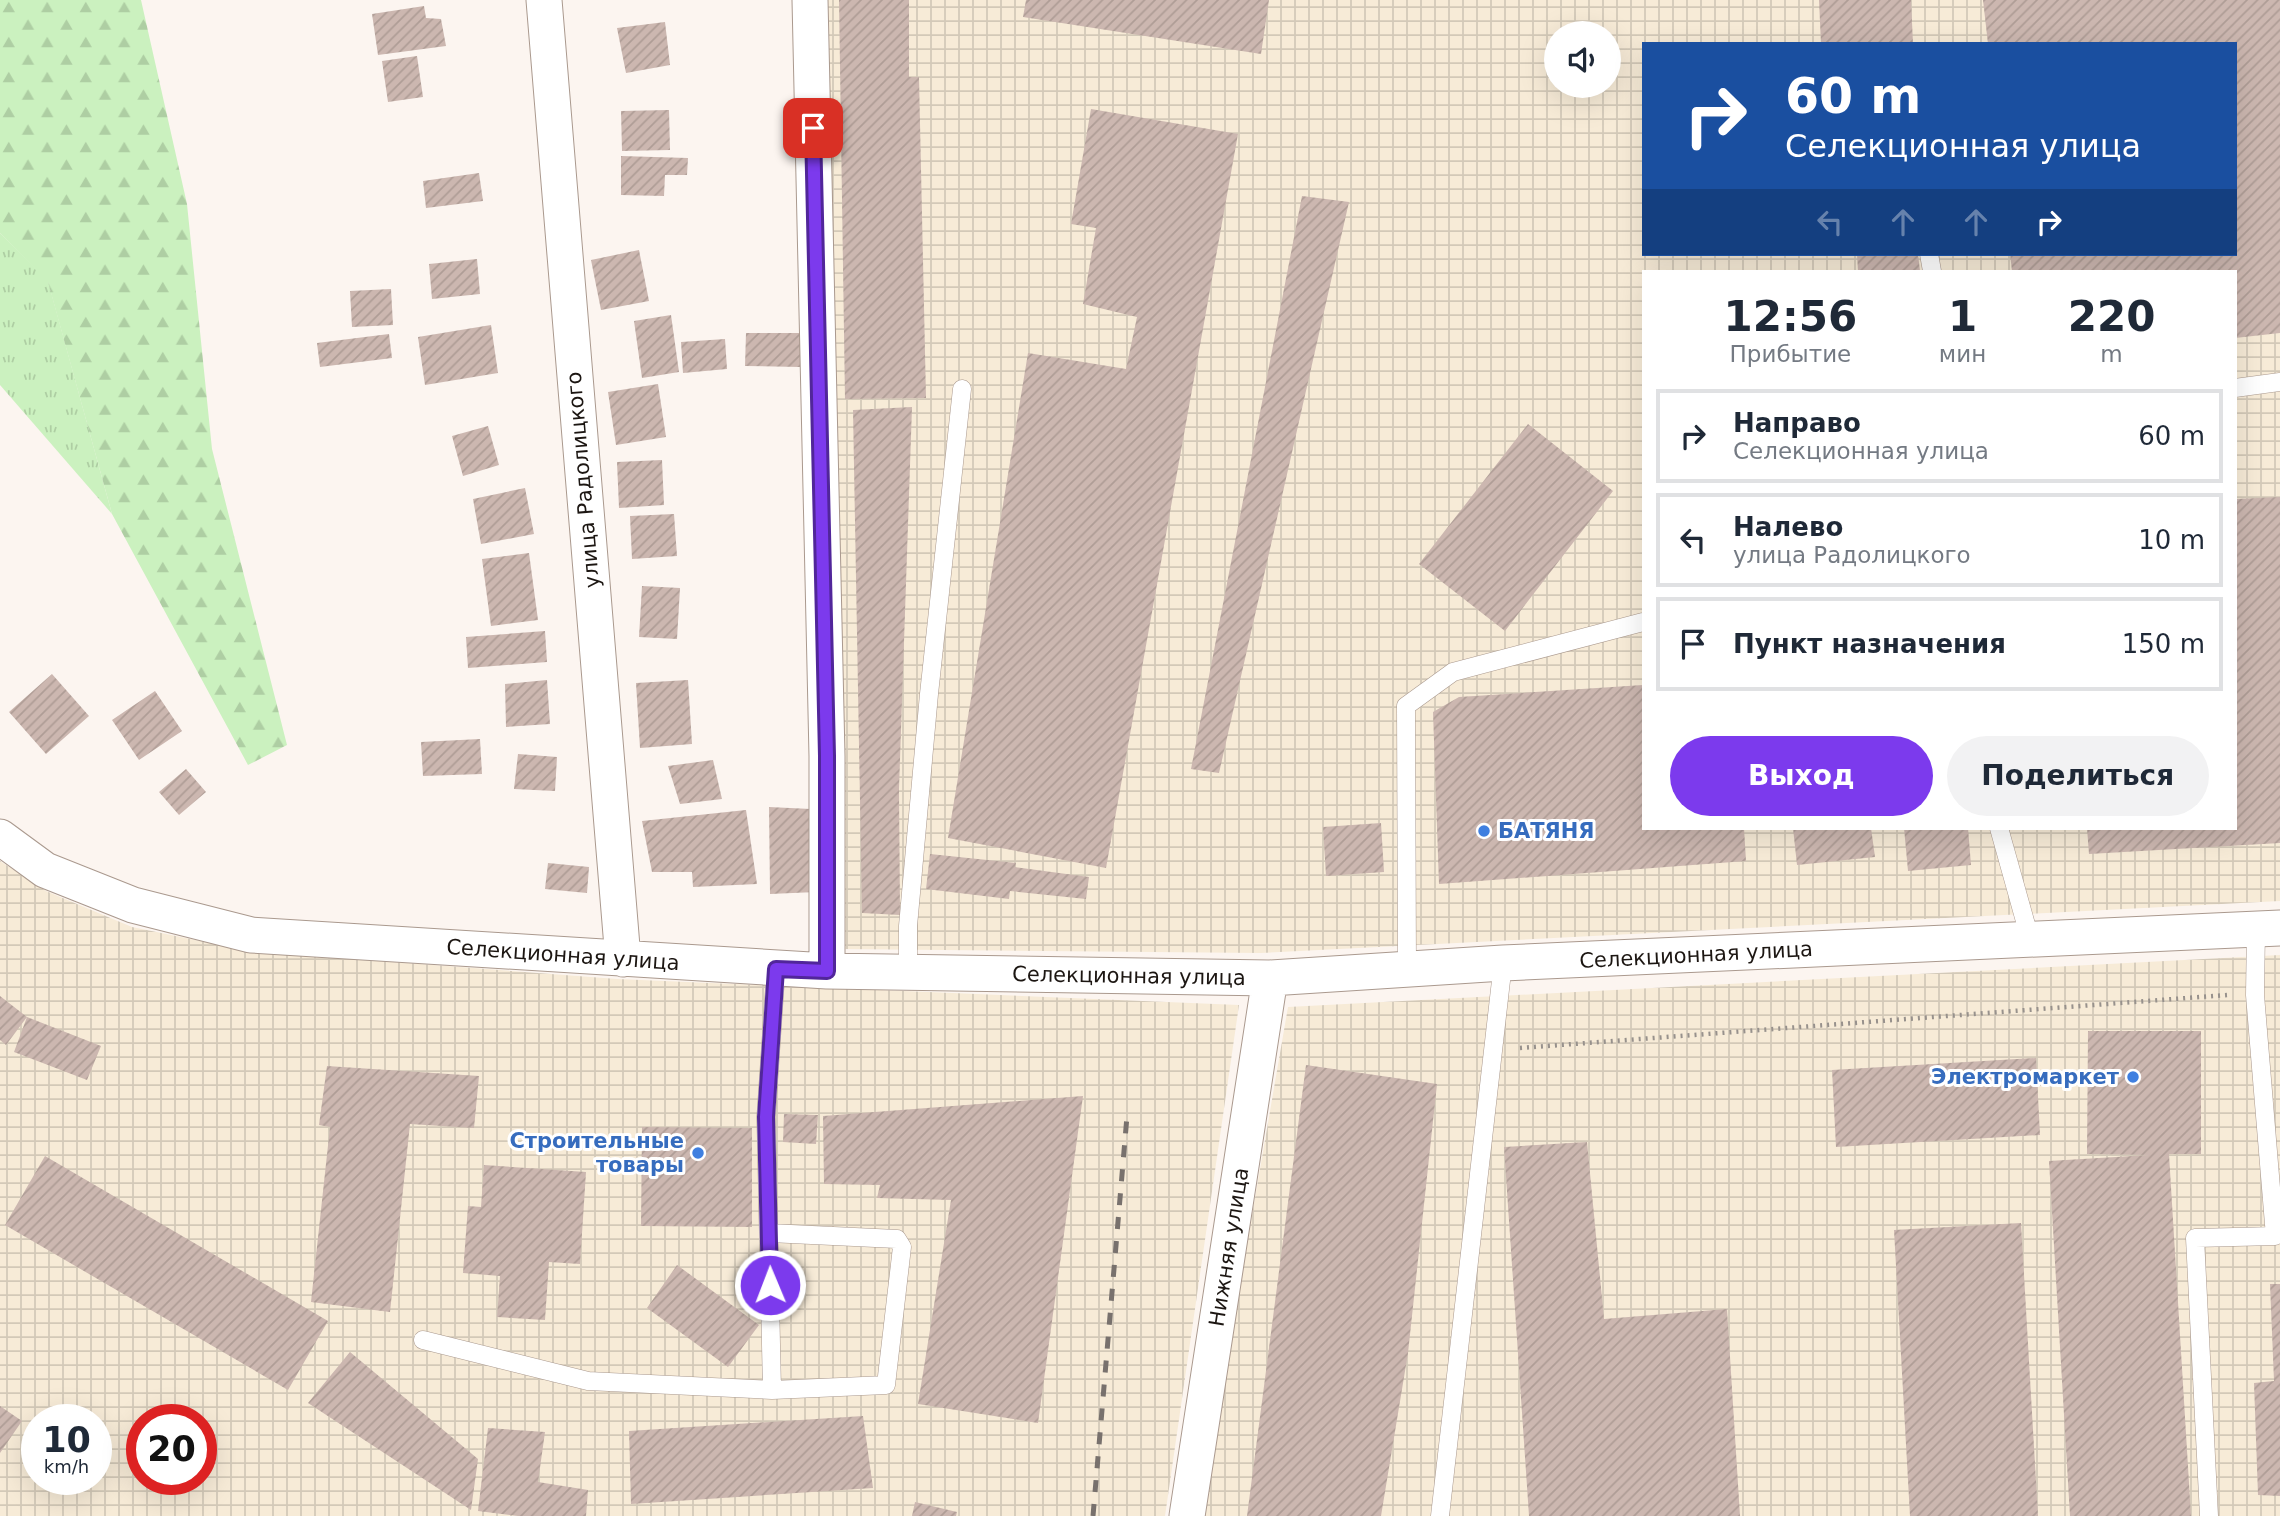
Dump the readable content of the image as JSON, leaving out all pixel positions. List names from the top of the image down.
{
  "streets": {
    "street": ["улица Радолицкого", "Селекционная улица", "Нижняя улица"]
  },
  "crossings": [
    ["улица Радолицкого", "Селекционная улица"],
    ["Селекционная улица", "Нижняя улица"]
  ],
  "places": ["БАТЯНЯ", "Электромаркет", "Строительные товары"],
  "page": {
    "turn": ["60 m", "Селекционная улица"],
    "eta": [
      "12:56",
      "Прибытие",
      "1",
      "мин",
      "220",
      "m"
    ],
    "list": [
      {
        "name": "Направо",
        "note": "Селекционная улица",
        "value": "60 m"
      },
      {
        "name": "Налево",
        "note": "улица Радолицкого",
        "value": "10 m"
      },
      {
        "name": "Пункт назначения",
        "value": "150 m"
      }
    ],
    "buttons": ["Выход", "Поделиться"],
    "speed": "10 km/h",
    "limit": "20"
  }
}
